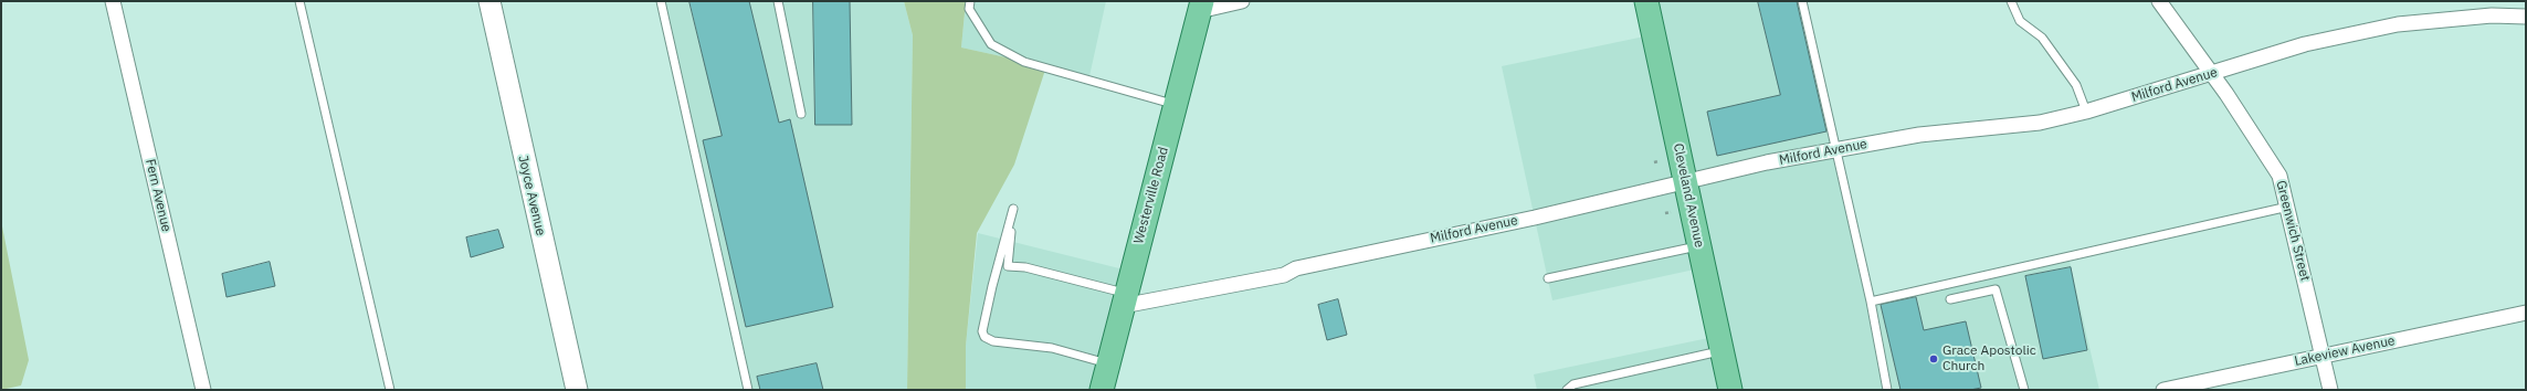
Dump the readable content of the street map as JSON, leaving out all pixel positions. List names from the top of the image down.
{
  "streets": {
    "main road": ["Westerville Road", "Cleveland Avenue"],
    "street": [
      "Milford Avenue",
      "Fern Avenue",
      "Joyce Avenue",
      "Greenwich Street",
      "Lakeview Avenue"
    ]
  },
  "crossings": [
    ["Milford Avenue", "Westerville Road"],
    ["Milford Avenue", "Cleveland Avenue"],
    ["Milford Avenue", "Greenwich Street"],
    ["Greenwich Street", "Lakeview Avenue"]
  ],
  "places": ["Grace Apostolic Church"]
}
